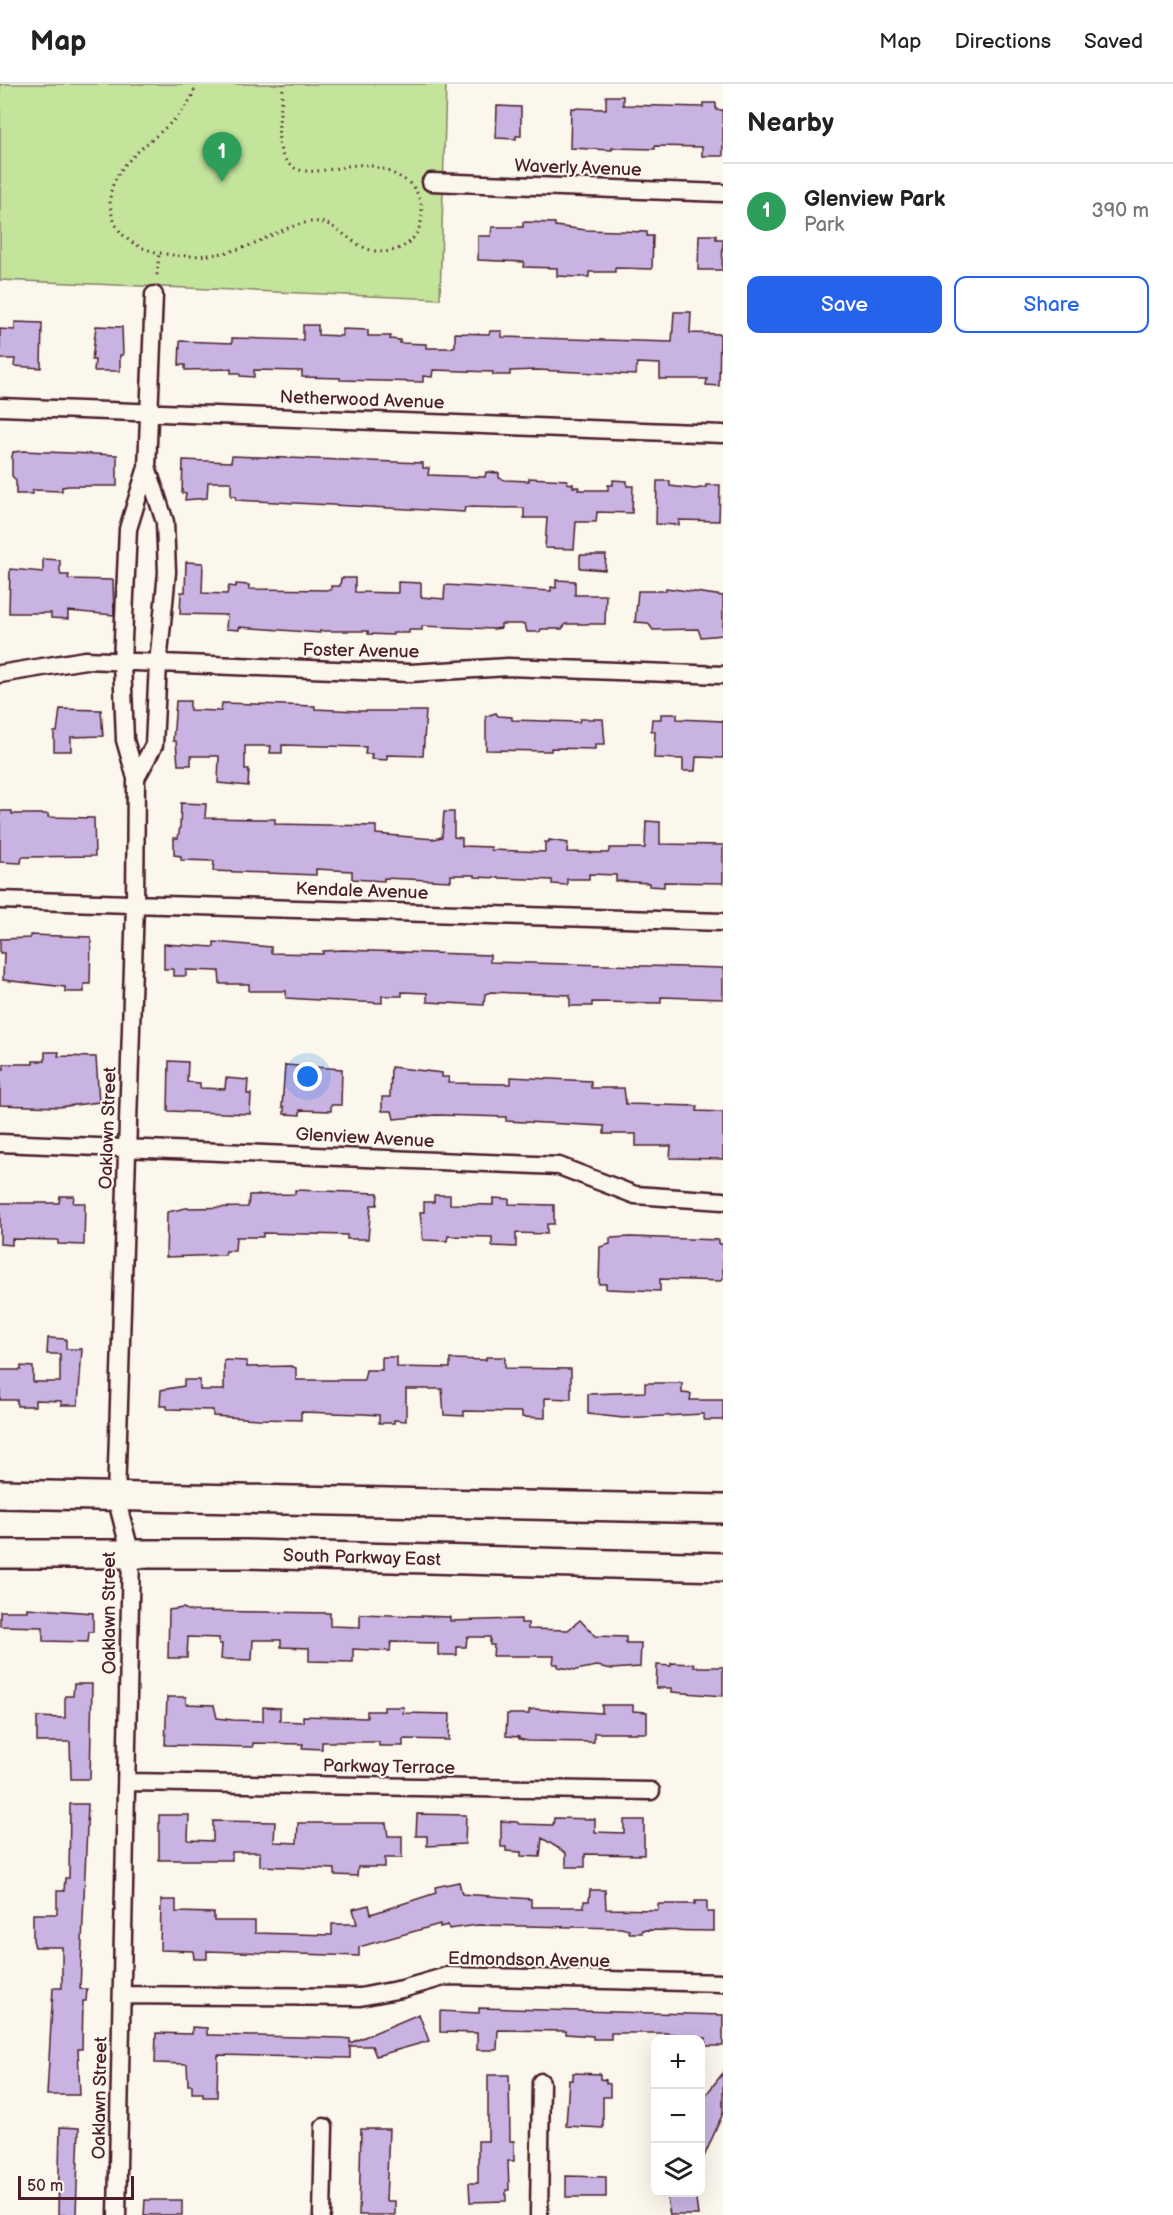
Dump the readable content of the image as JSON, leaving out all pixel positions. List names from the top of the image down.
{
  "streets": {
    "main road": ["South Parkway East"],
    "street": [
      "Waverly Avenue",
      "Netherwood Avenue",
      "Foster Avenue",
      "Kendale Avenue",
      "Oaklawn Street",
      "Glenview Avenue",
      "Parkway Terrace",
      "Edmondson Avenue"
    ]
  },
  "crossings": [
    ["Kendale Avenue", "Oaklawn Street"],
    ["Oaklawn Street", "Glenview Avenue"],
    ["Oaklawn Street", "South Parkway East"],
    ["Oaklawn Street", "Parkway Terrace"],
    ["Oaklawn Street", "Edmondson Avenue"]
  ],
  "scale_bar": "50 m",
  "page": {
    "header": "Map",
    "nav": ["Map", "Directions", "Saved"],
    "heading": "Nearby",
    "pins": "1",
    "list": [
      {
        "mark": "1",
        "name": "Glenview Park",
        "note": "Park",
        "value": "390 m"
      }
    ],
    "buttons": ["Save", "Share"],
    "map_buttons": ["+", "−"],
    "scale": "50 m"
  }
}
